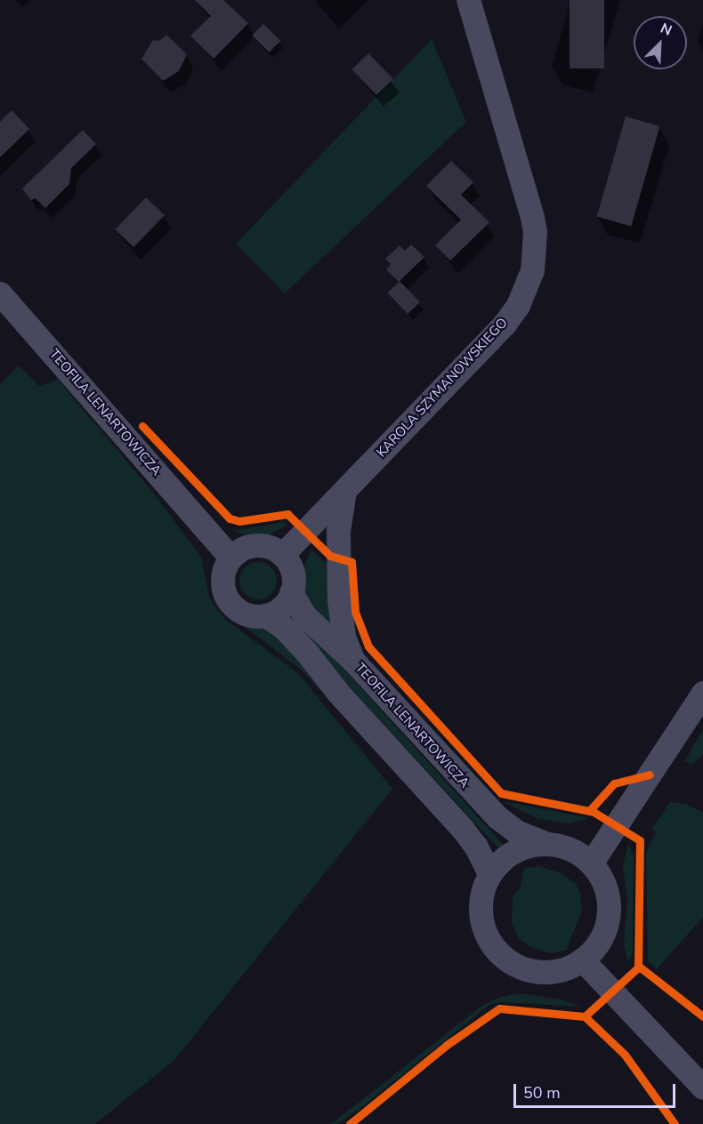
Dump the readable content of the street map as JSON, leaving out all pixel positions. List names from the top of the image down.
{
  "streets": {
    "street": ["KAROLA SZYMANOWSKIEGO", "TEOFILA LENARTOWICZA"]
  },
  "crossings": [
    ["KAROLA SZYMANOWSKIEGO", "TEOFILA LENARTOWICZA"]
  ],
  "scale_bar": "50 m",
  "north": "top right"
}
